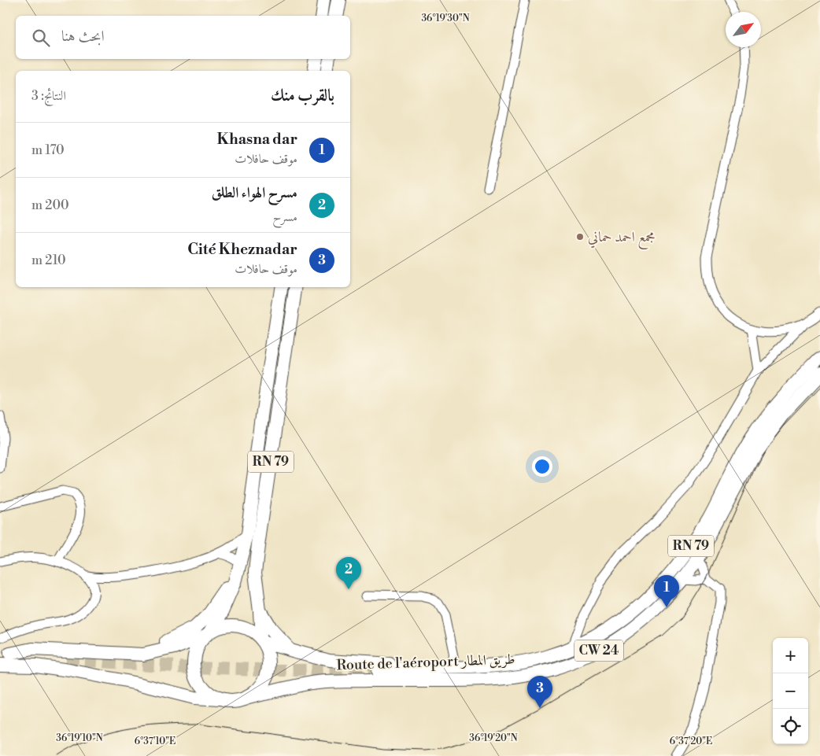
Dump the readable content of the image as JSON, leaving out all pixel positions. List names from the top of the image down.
{
  "streets": {
    "highway": ["RN 79", "CW 24", "Route de l'aéroport طريق المطار"]
  },
  "crossings": [
    ["RN 79", "Route de l'aéroport طريق المطار"]
  ],
  "places": ["مجمع احمد حماني"],
  "north": "top right",
  "page": {
    "search": "ابحث هنا",
    "heading": ["بالقرب منك", "النتائج: 3"],
    "list": [
      {
        "mark": "1",
        "name": "Khasna dar",
        "note": "موقف حافلات",
        "value": "170 m"
      },
      {
        "mark": "2",
        "name": "مسرح الهواء الطلق",
        "note": "مسرح",
        "value": "200 m"
      },
      {
        "mark": "3",
        "name": "Cité Kheznadar",
        "note": "موقف حافلات",
        "value": "210 m"
      }
    ],
    "pins": ["2", "1", "3"],
    "map_buttons": ["+", "−"]
  },
  "coordinates": [
    "36°19'30\"N",
    "36°19'10\"N",
    "36°19'20\"N",
    "6°37'10\"E",
    "6°37'20\"E"
  ]
}
